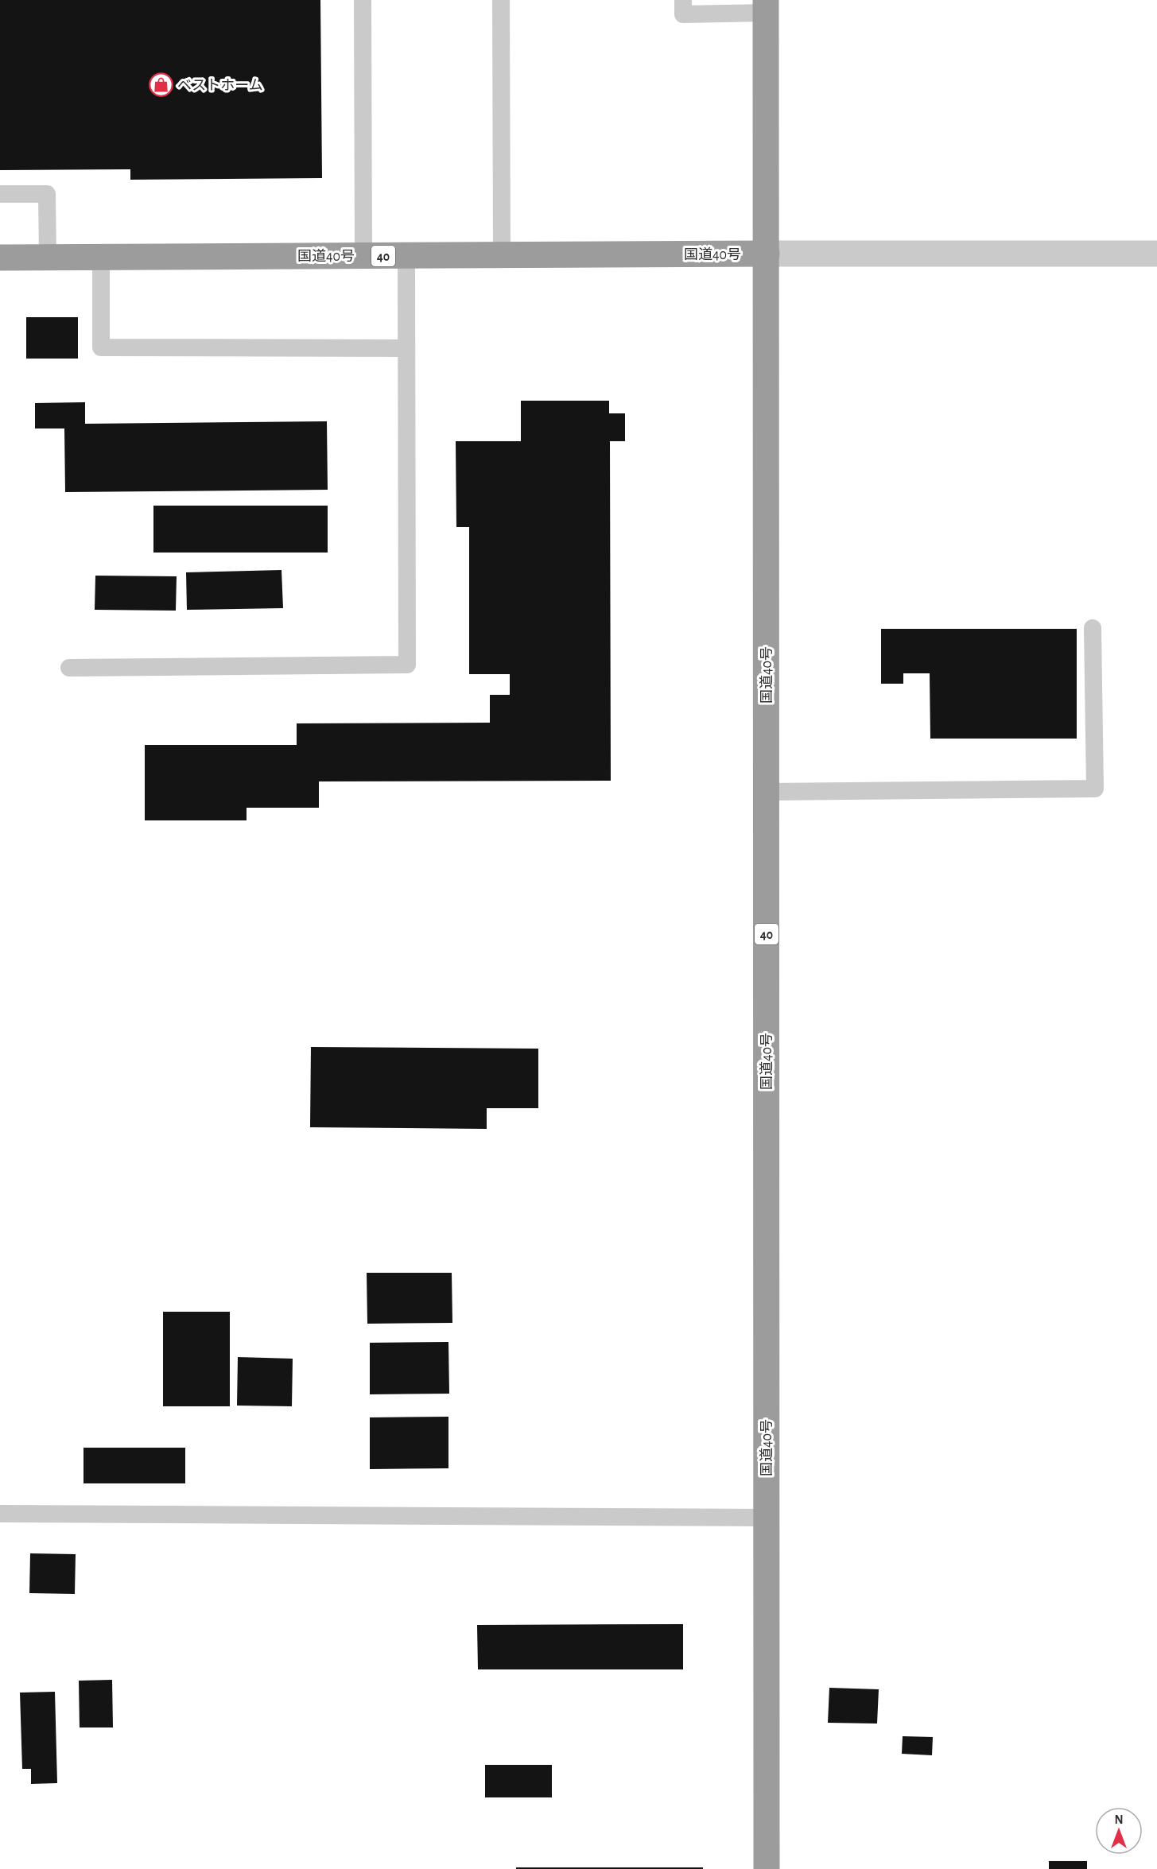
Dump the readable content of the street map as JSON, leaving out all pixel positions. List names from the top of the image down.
{
  "streets": {
    "highway": ["国道40号", "40"]
  },
  "places": {
    "shop": ["ベストホーム"]
  },
  "north": "top"
}
